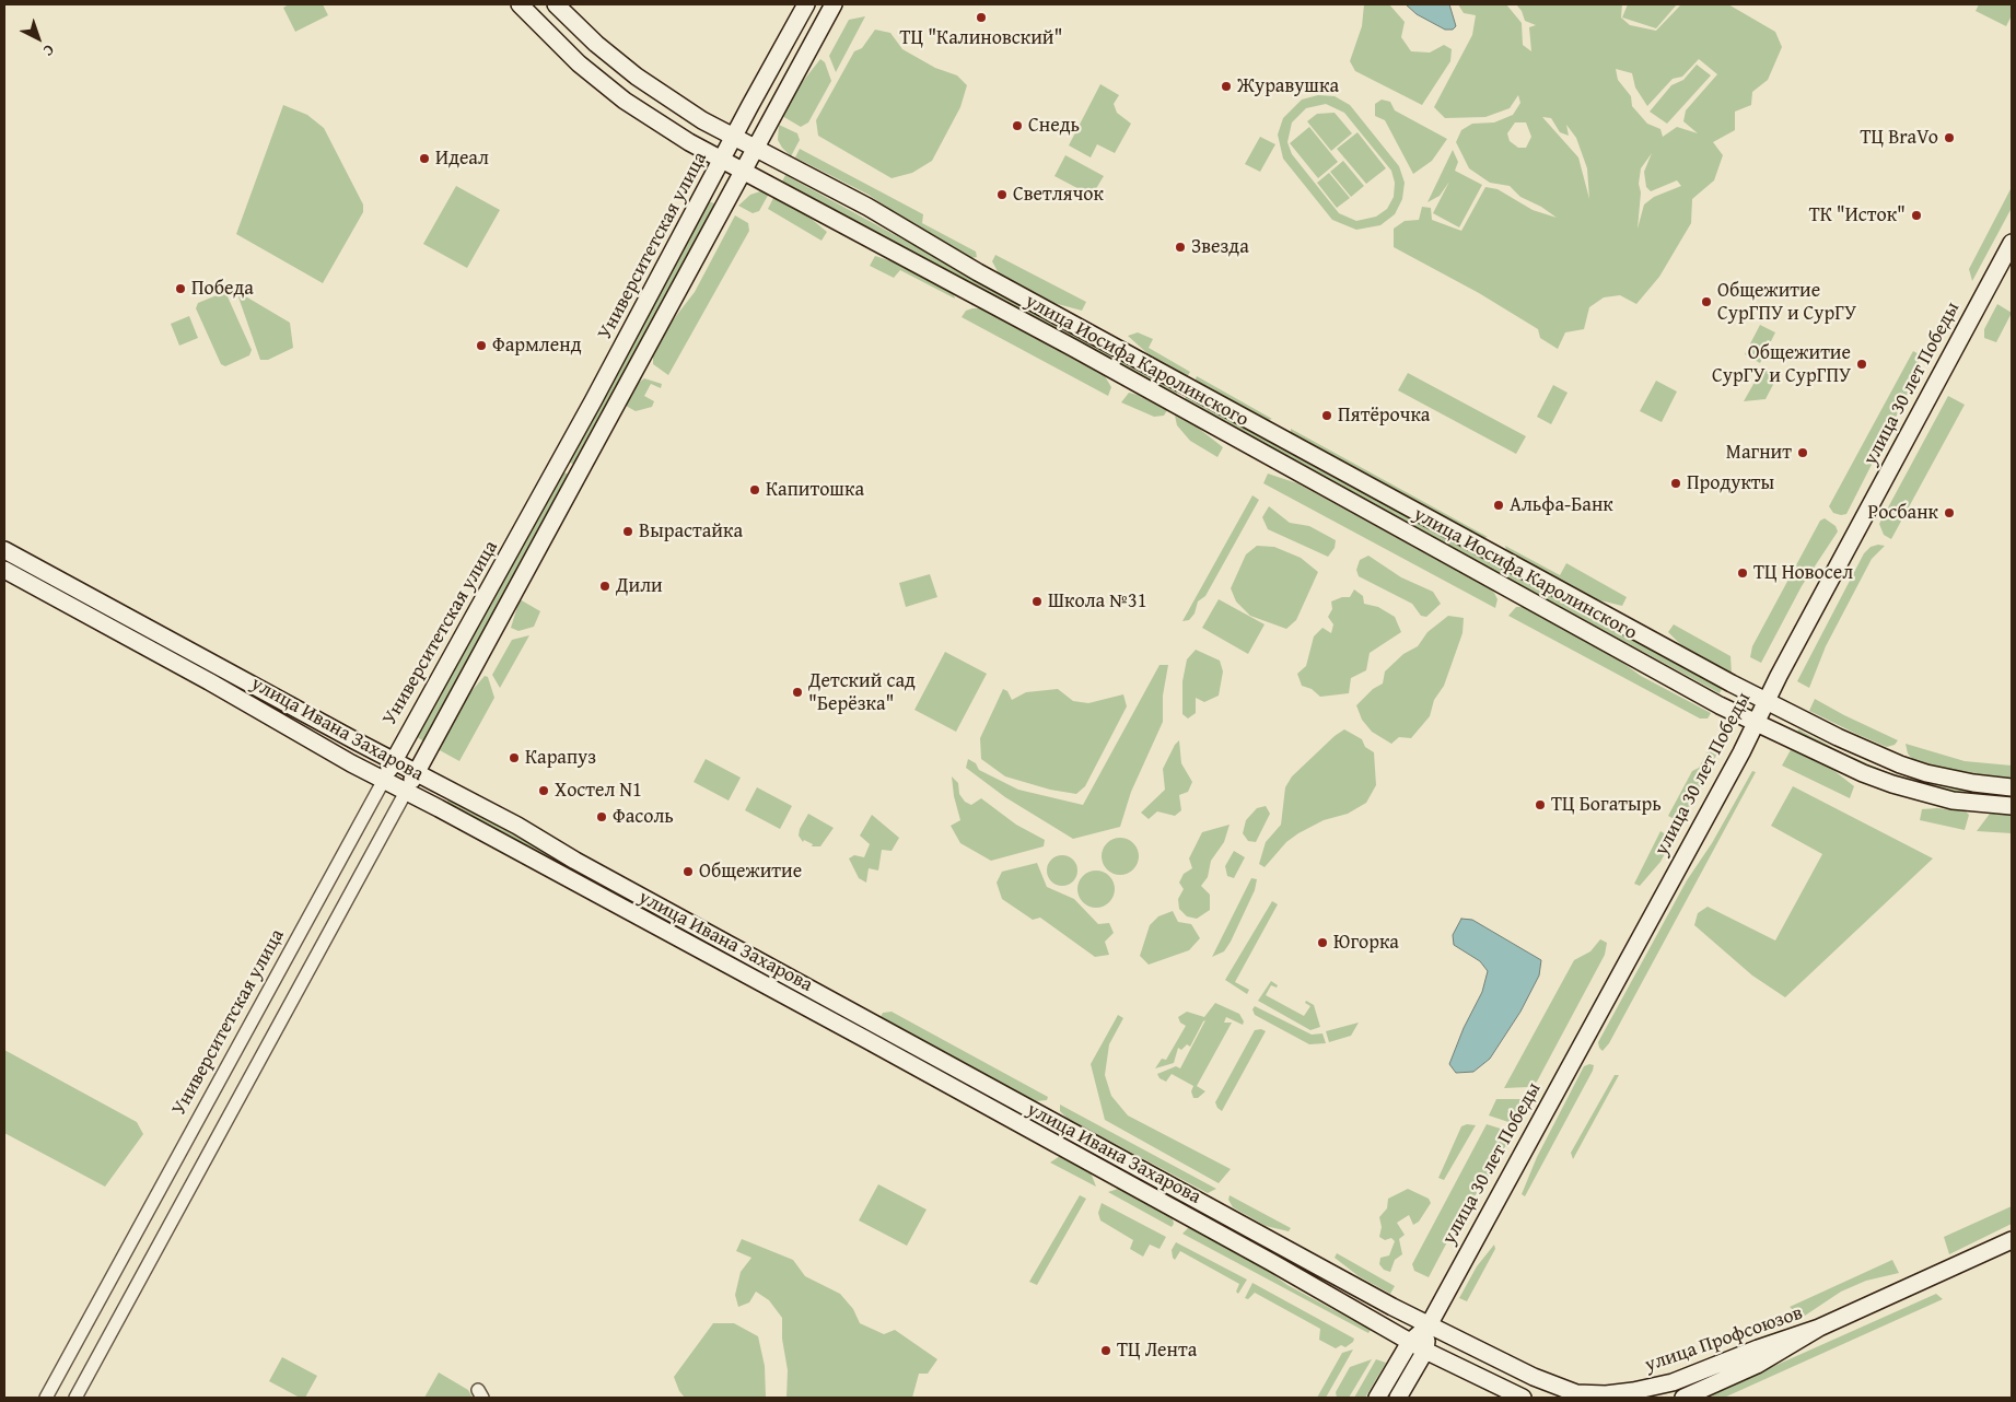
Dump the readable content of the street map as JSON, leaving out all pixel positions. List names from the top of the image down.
{
  "streets": {
    "main road": [
      "Университетская улица",
      "улица Иосифа Каролинского",
      "улица 30 лет Победы",
      "улица Ивана Захарова",
      "улица Профсоюзов"
    ]
  },
  "crossings": [
    ["Университетская улица", "улица Иосифа Каролинского"],
    ["Университетская улица", "улица Ивана Захарова"],
    ["улица Иосифа Каролинского", "улица 30 лет Победы"],
    ["улица 30 лет Победы", "улица Ивана Захарова"],
    ["улица 30 лет Победы", "улица Профсоюзов"],
    ["улица Ивана Захарова", "улица Профсоюзов"]
  ],
  "places": [
    "ТЦ \"Калиновский\"",
    "Журавушка",
    "Снедь",
    "ТЦ BraVo",
    "Идеал",
    "Светлячок",
    "ТК \"Исток\"",
    "Звезда",
    "Победа",
    "Общежитие СурГПУ и СурГУ",
    "Фармленд",
    "Общежитие СурГУ и СурГПУ",
    "Пятёрочка",
    "Магнит",
    "Продукты",
    "Капитошка",
    "Альфа-Банк",
    "Росбанк",
    "Вырастайка",
    "ТЦ Новосел",
    "Дили",
    "Школа №31",
    "Детский сад \"Берёзка\"",
    "Карапуз",
    "Хостел N1",
    "ТЦ Богатырь",
    "Фасоль",
    "Общежитие",
    "Югорка",
    "ТЦ Лента"
  ],
  "north": "bottom right"
}
